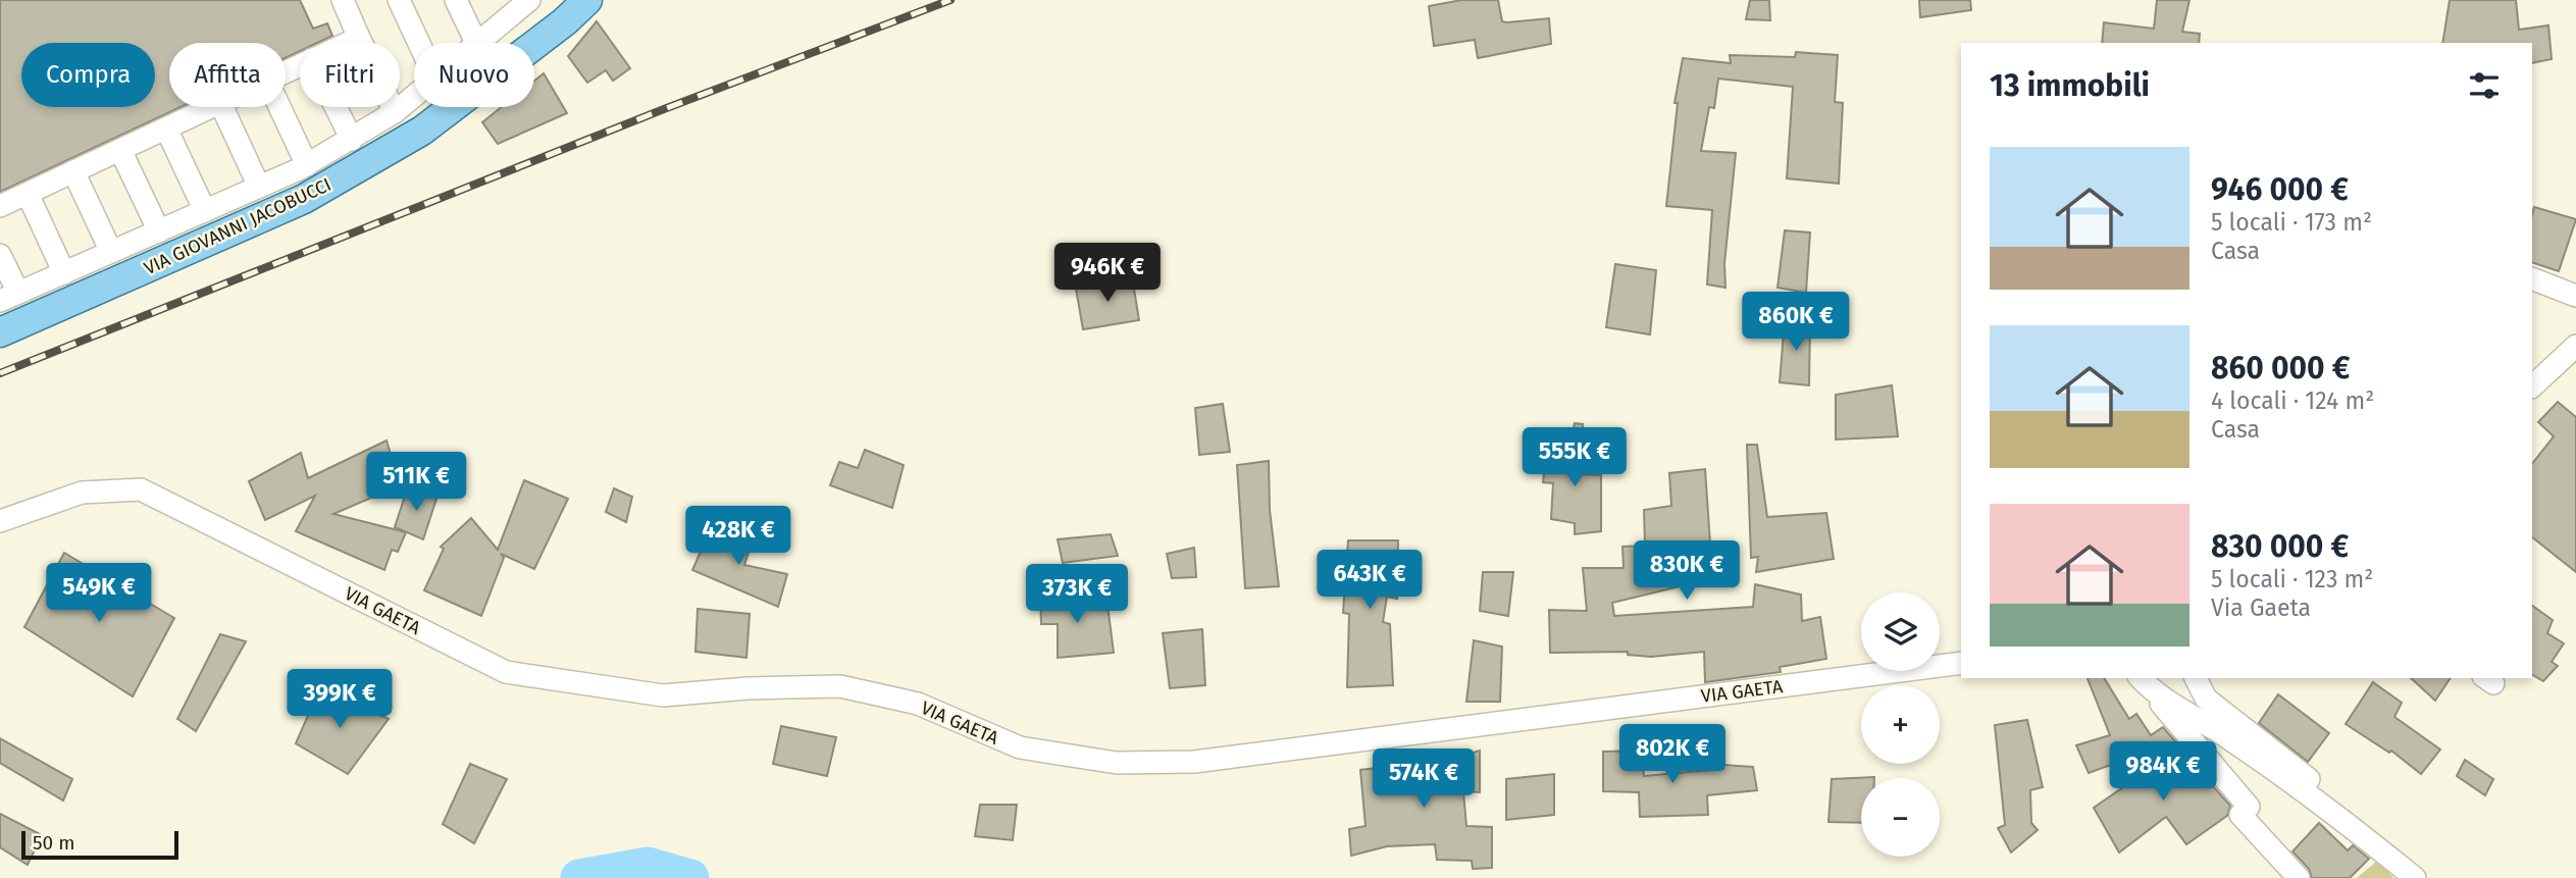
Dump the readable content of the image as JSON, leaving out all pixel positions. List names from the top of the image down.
{
  "streets": {
    "main road": ["VIA GIOVANNI JACOBUCCI"],
    "street": ["VIA GAETA"]
  },
  "scale_bar": "50 m",
  "page": {
    "chip": [
      "Compra",
      "Affitta",
      "Filtri",
      "Nuovo"
    ],
    "heading": "13 immobili",
    "list": [
      {
        "name": "946 000 €",
        "note": "5 locali · 173 m² · Casa"
      },
      {
        "name": "860 000 €",
        "note": "4 locali · 124 m² · Casa"
      },
      {
        "name": "830 000 €",
        "note": "5 locali · 123 m² · Via Gaeta"
      }
    ],
    "price": [
      "946K €",
      "860K €",
      "555K €",
      "511K €",
      "428K €",
      "830K €",
      "643K €",
      "549K €",
      "373K €",
      "399K €",
      "802K €",
      "984K €",
      "574K €"
    ],
    "map_buttons": ["+", "−"],
    "scale": "50 m"
  }
}
